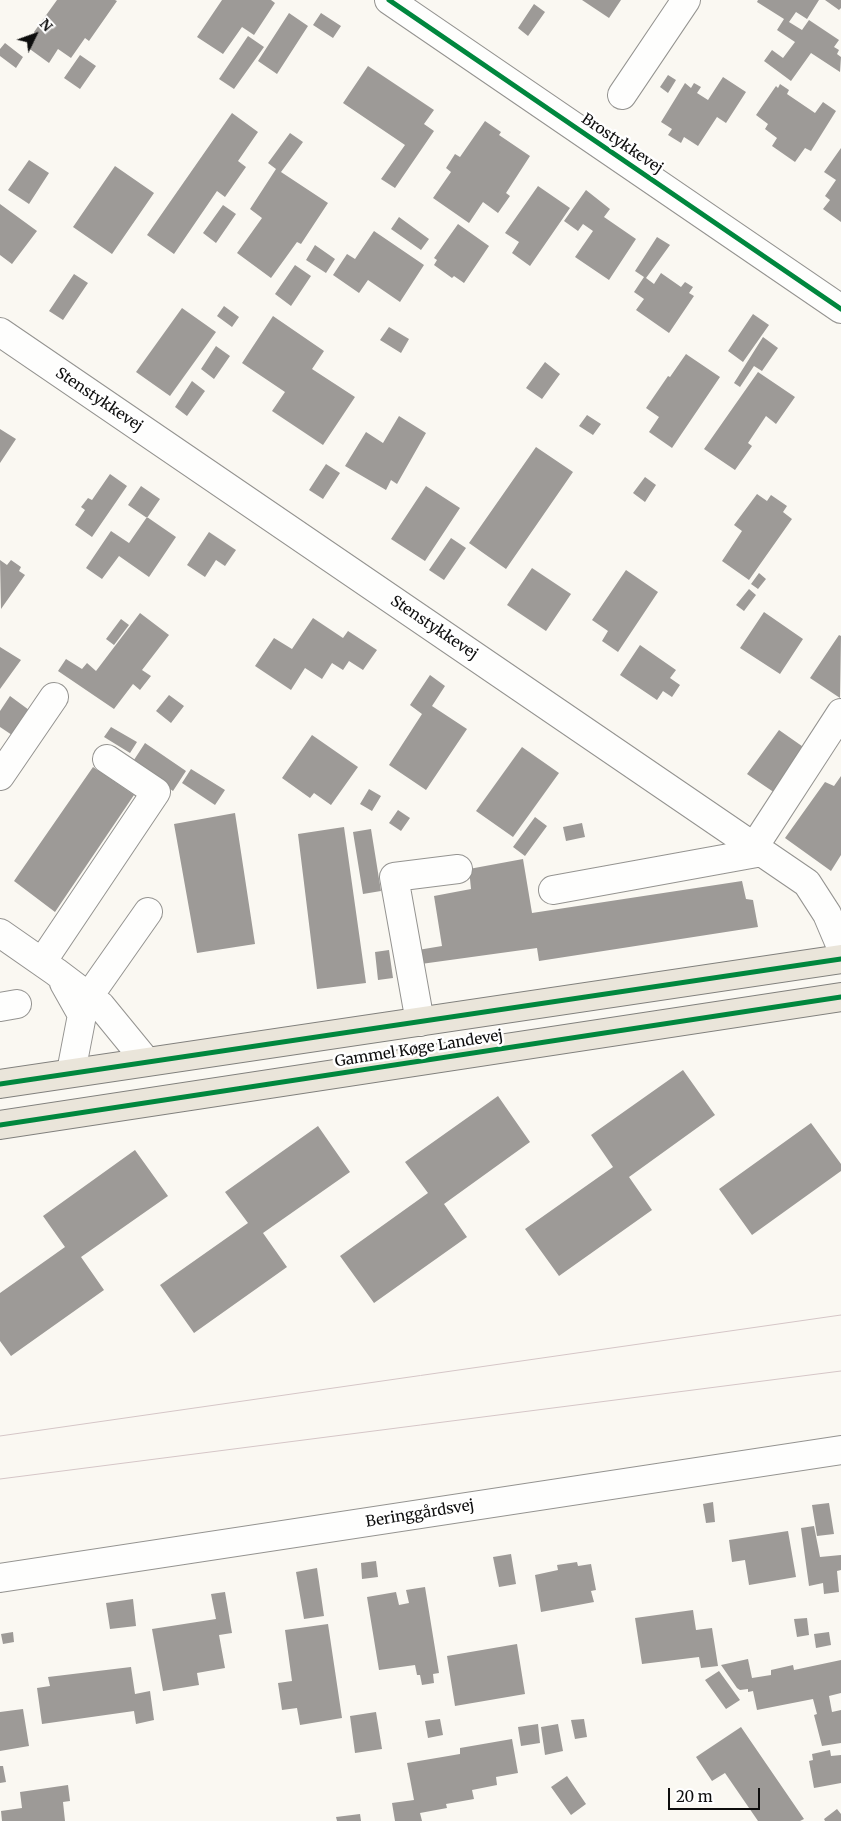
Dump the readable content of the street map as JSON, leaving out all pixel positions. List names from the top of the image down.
{
  "streets": {
    "main road": ["Gammel Køge Landevej"],
    "street": ["Brostykkevej", "Stenstykkevej", "Beringgårdsvej"]
  },
  "scale_bar": "20 m",
  "north": "top right"
}
